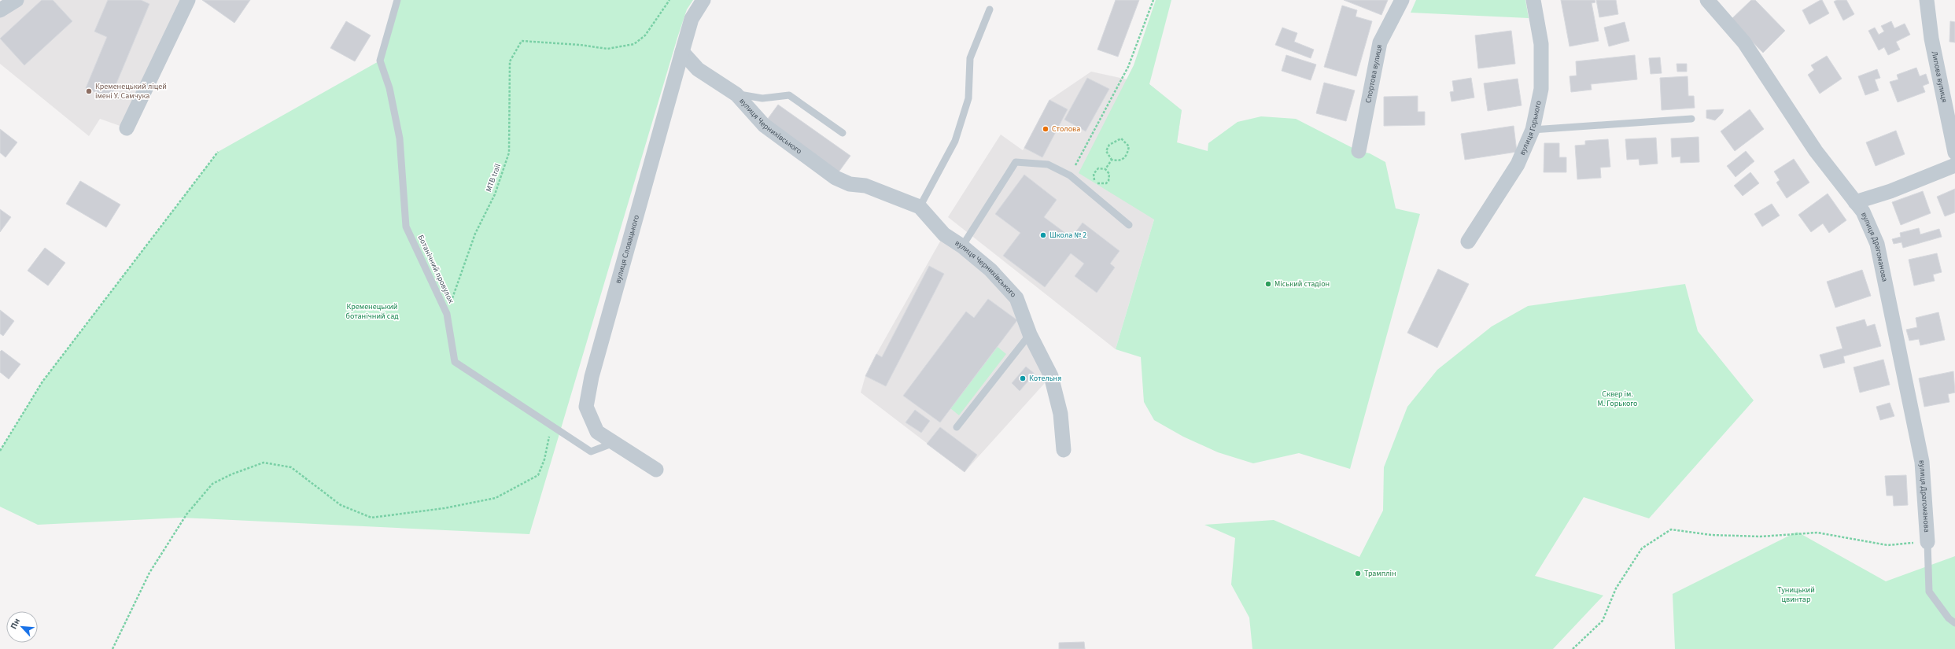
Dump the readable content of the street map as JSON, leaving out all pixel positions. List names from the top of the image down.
{
  "streets": {
    "street": [
      "Спортова вулиця",
      "Липова вулиця",
      "вулиця Чернихівського",
      "вулиця Горького",
      "вулиця Драгоманова",
      "вулиця Словацького"
    ],
    "lane": ["Ботанічний провулок"],
    "path": ["MTB trail"]
  },
  "crossings": [
    ["вулиця Чернихівського", "вулиця Словацького"],
    ["MTB trail", "Ботанічний провулок"],
    ["вулиця Словацького", "Ботанічний провулок"]
  ],
  "parks": ["Кременецький ботанічний сад", "Сквер ім. М. Горького", "Туницький цвинтар"],
  "places": [
    "Кременецький ліцей імені У. Самчука",
    "Столова",
    "Школа № 2",
    "Міський стадіон",
    "Котельня",
    "Трамплін"
  ],
  "north": "top left"
}
